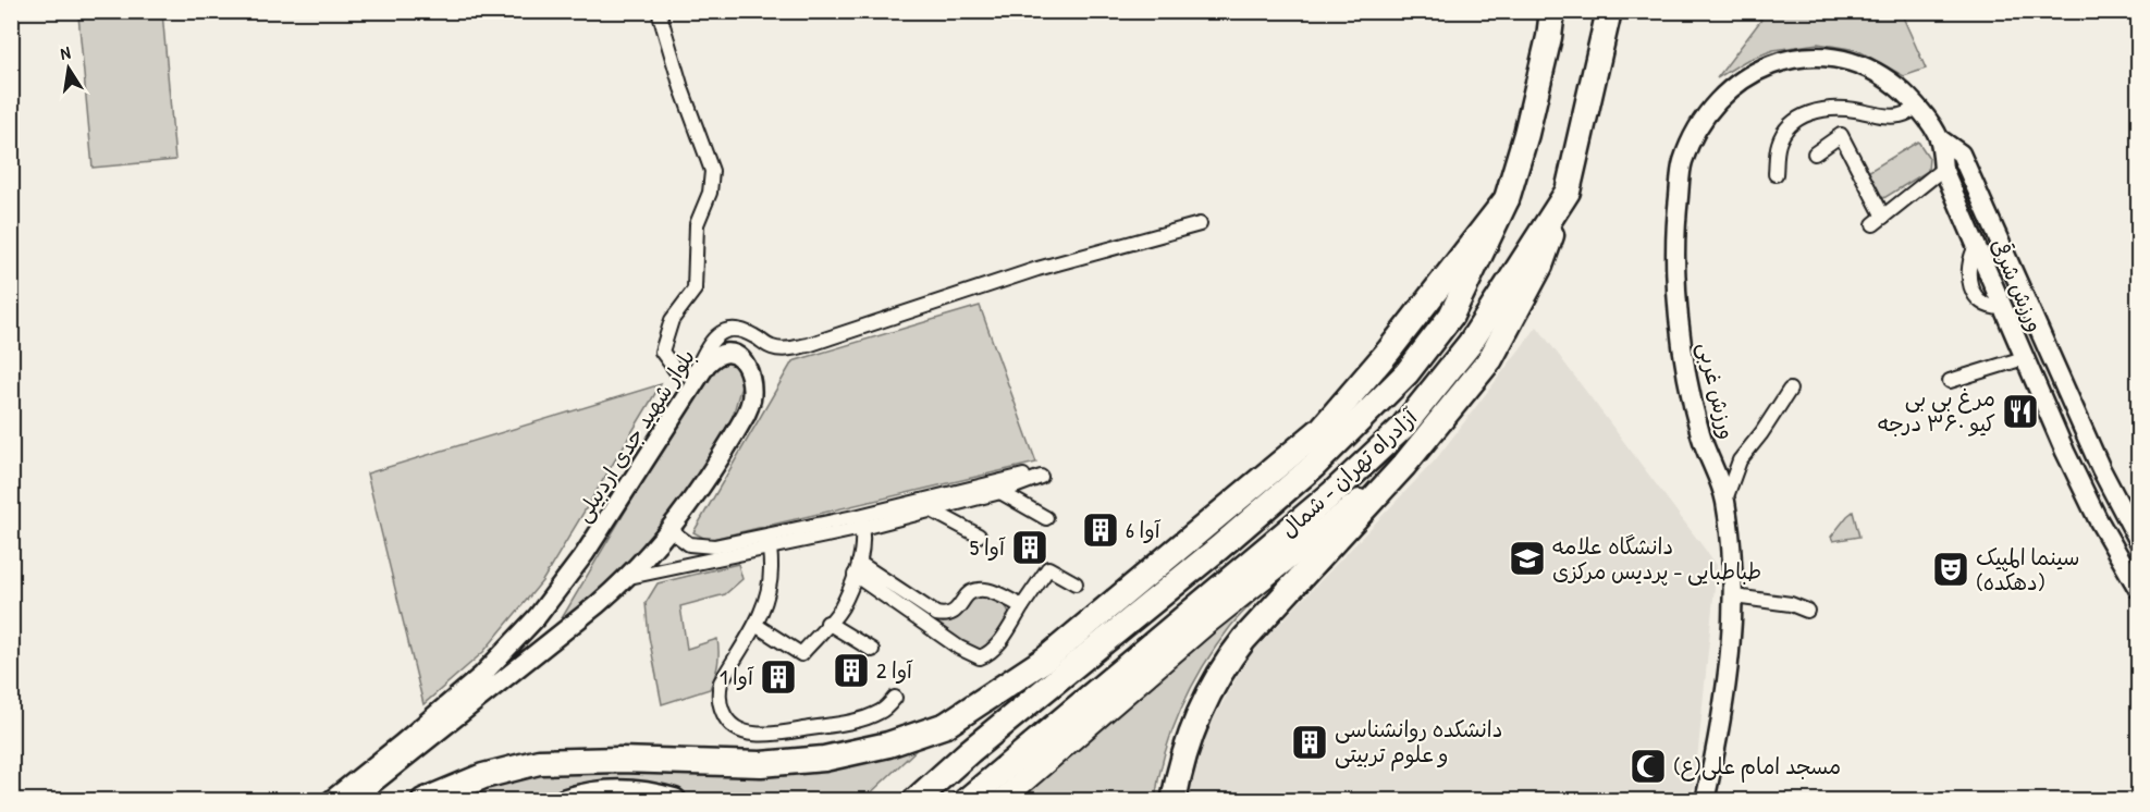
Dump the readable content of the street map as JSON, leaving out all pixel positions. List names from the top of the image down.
{
  "streets": {
    "highway": ["آزادراه تهران - شمال"],
    "street": ["ورزش شرقی", "ورزش غربی", "بلوار شهید جدی اردبیلی"]
  },
  "crossings": [
    ["ورزش شرقی", "ورزش غربی"]
  ],
  "places": {
    "restaurant": ["مرغ بی بی کیو ۳۶۰ درجه"],
    "building": [
      "آوا 6",
      "آوا 5",
      "آوا 2",
      "آوا 1",
      "دانشکده روانشناسی و علوم تربیتی"
    ],
    "school or university": ["دانشگاه علامه طباطبایی - پردیس مرکزی"],
    "theatre": ["سینما المپیک (دهکده)"],
    "mosque": ["مسجد امام علی(ع)"]
  },
  "north": "top"
}
